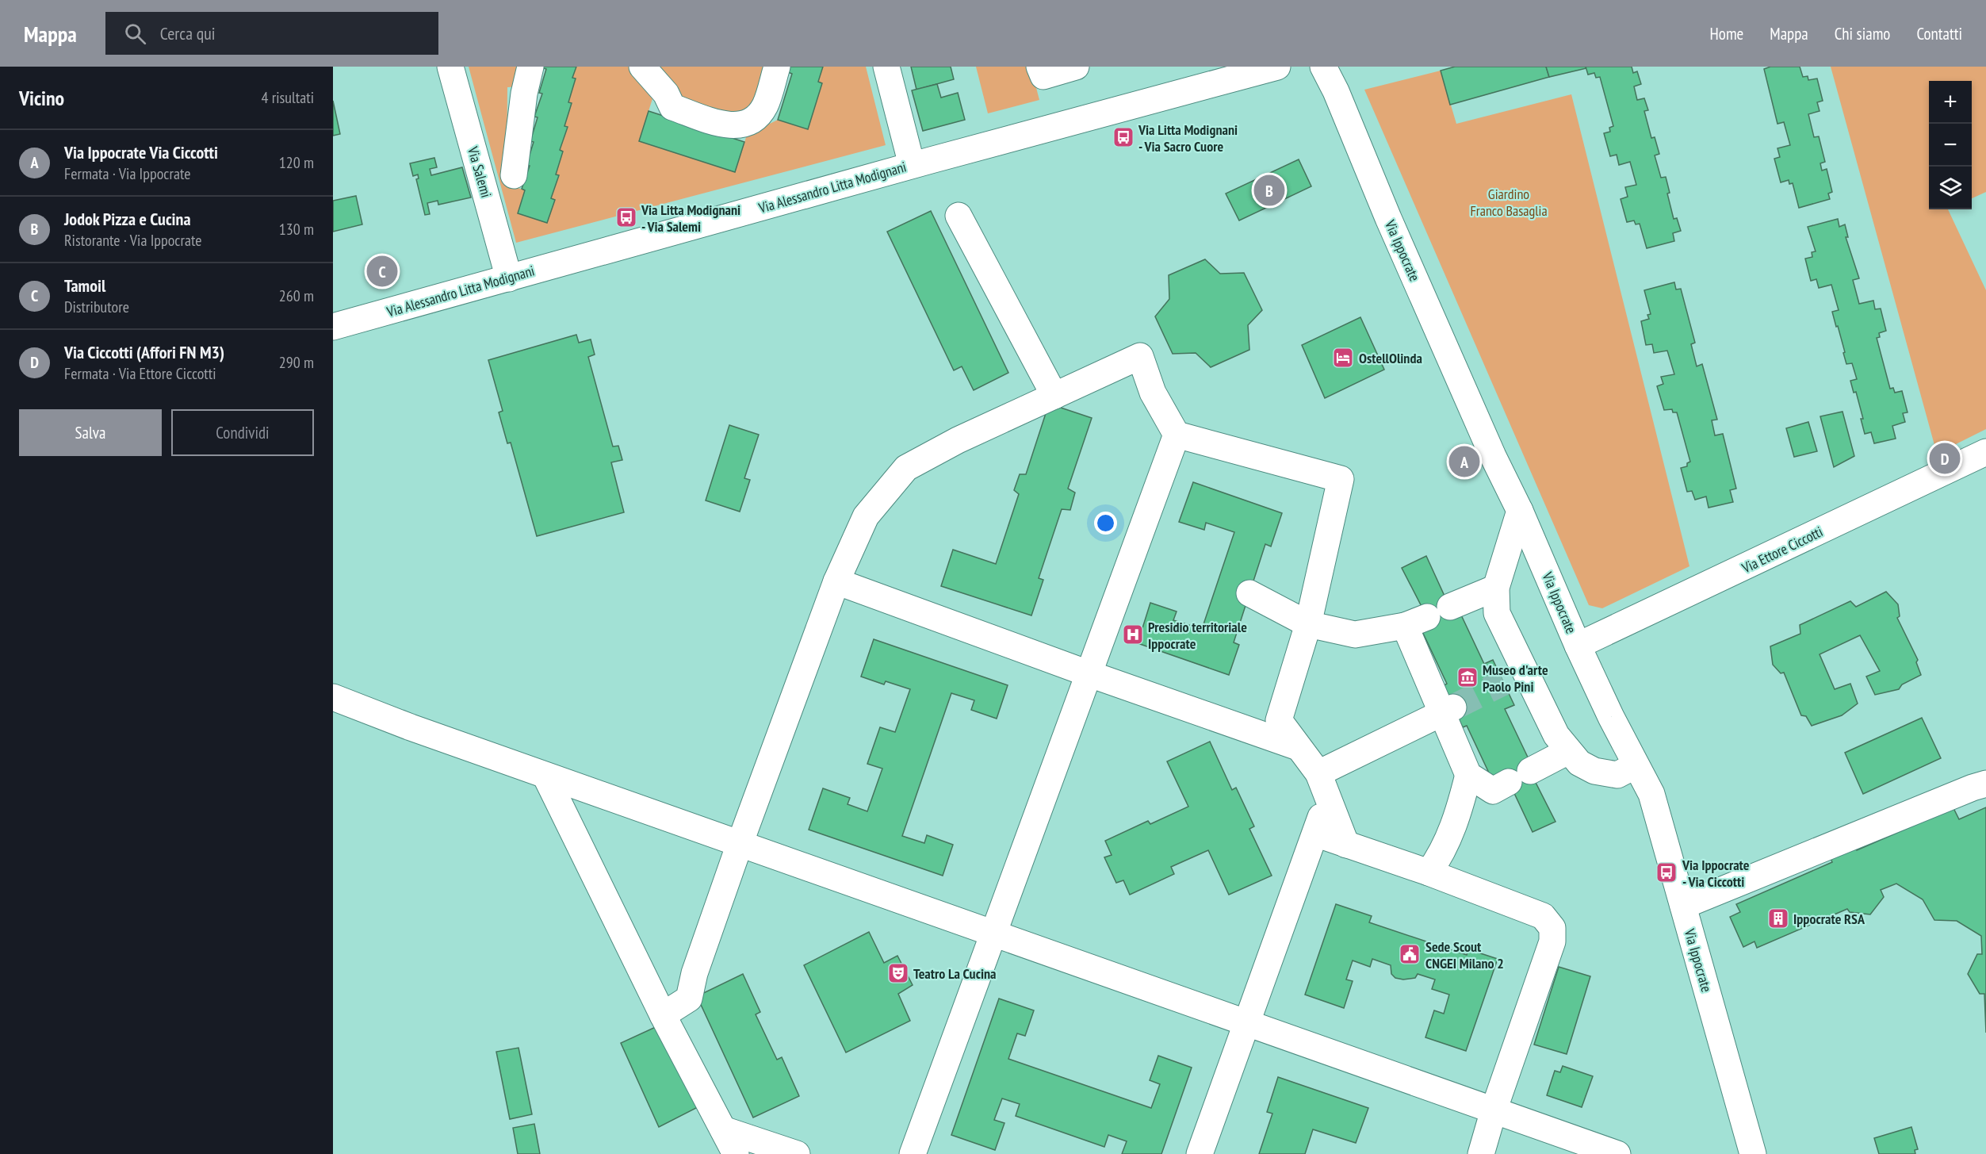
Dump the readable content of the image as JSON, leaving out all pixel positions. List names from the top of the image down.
{
  "streets": {
    "street": [
      "Via Salemi",
      "Via Alessandro Litta Modignani",
      "Via Ippocrate",
      "Via Ettore Ciccotti"
    ]
  },
  "crossings": [
    ["Via Salemi", "Via Alessandro Litta Modignani"],
    ["Via Ippocrate", "Via Ettore Ciccotti"]
  ],
  "parks": ["Giardino Franco Basaglia"],
  "places": {
    "bus stop": ["Via Litta Modignani - Via Sacro Cuore", "Via Litta Modignani - Via Salemi", "Via Ippocrate - Via Ciccotti"],
    "hotel": ["OstellOlinda"],
    "hospital": ["Presidio territoriale Ippocrate"],
    "museum": ["Museo d'arte Paolo Pini"],
    "building": ["Ippocrate RSA"],
    "public building": ["Sede Scout CNGEI Milano 2"],
    "theatre": ["Teatro La Cucina"]
  },
  "page": {
    "header": "Mappa",
    "search": "Cerca qui",
    "nav": [
      "Home",
      "Mappa",
      "Chi siamo",
      "Contatti"
    ],
    "heading": ["Vicino", "4 risultati"],
    "map_buttons": ["+", "−"],
    "list": [
      {
        "mark": "A",
        "name": "Via Ippocrate Via Ciccotti",
        "note": "Fermata · Via Ippocrate",
        "value": "120 m"
      },
      {
        "mark": "B",
        "name": "Jodok Pizza e Cucina",
        "note": "Ristorante · Via Ippocrate",
        "value": "130 m"
      },
      {
        "mark": "C",
        "name": "Tamoil",
        "note": "Distributore",
        "value": "260 m"
      },
      {
        "mark": "D",
        "name": "Via Ciccotti (Affori FN M3)",
        "note": "Fermata · Via Ettore Ciccotti",
        "value": "290 m"
      }
    ],
    "pins": [
      "B",
      "C",
      "D",
      "A"
    ],
    "buttons": ["Salva", "Condividi"]
  }
}
